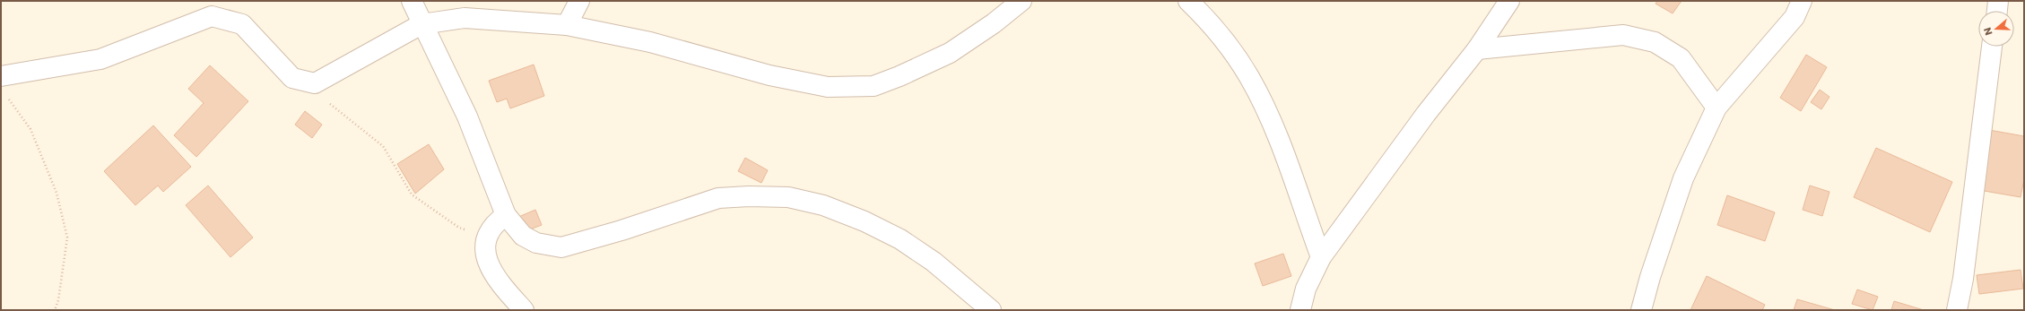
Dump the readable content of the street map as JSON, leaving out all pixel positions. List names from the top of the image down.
{
  "north": "left"
}
